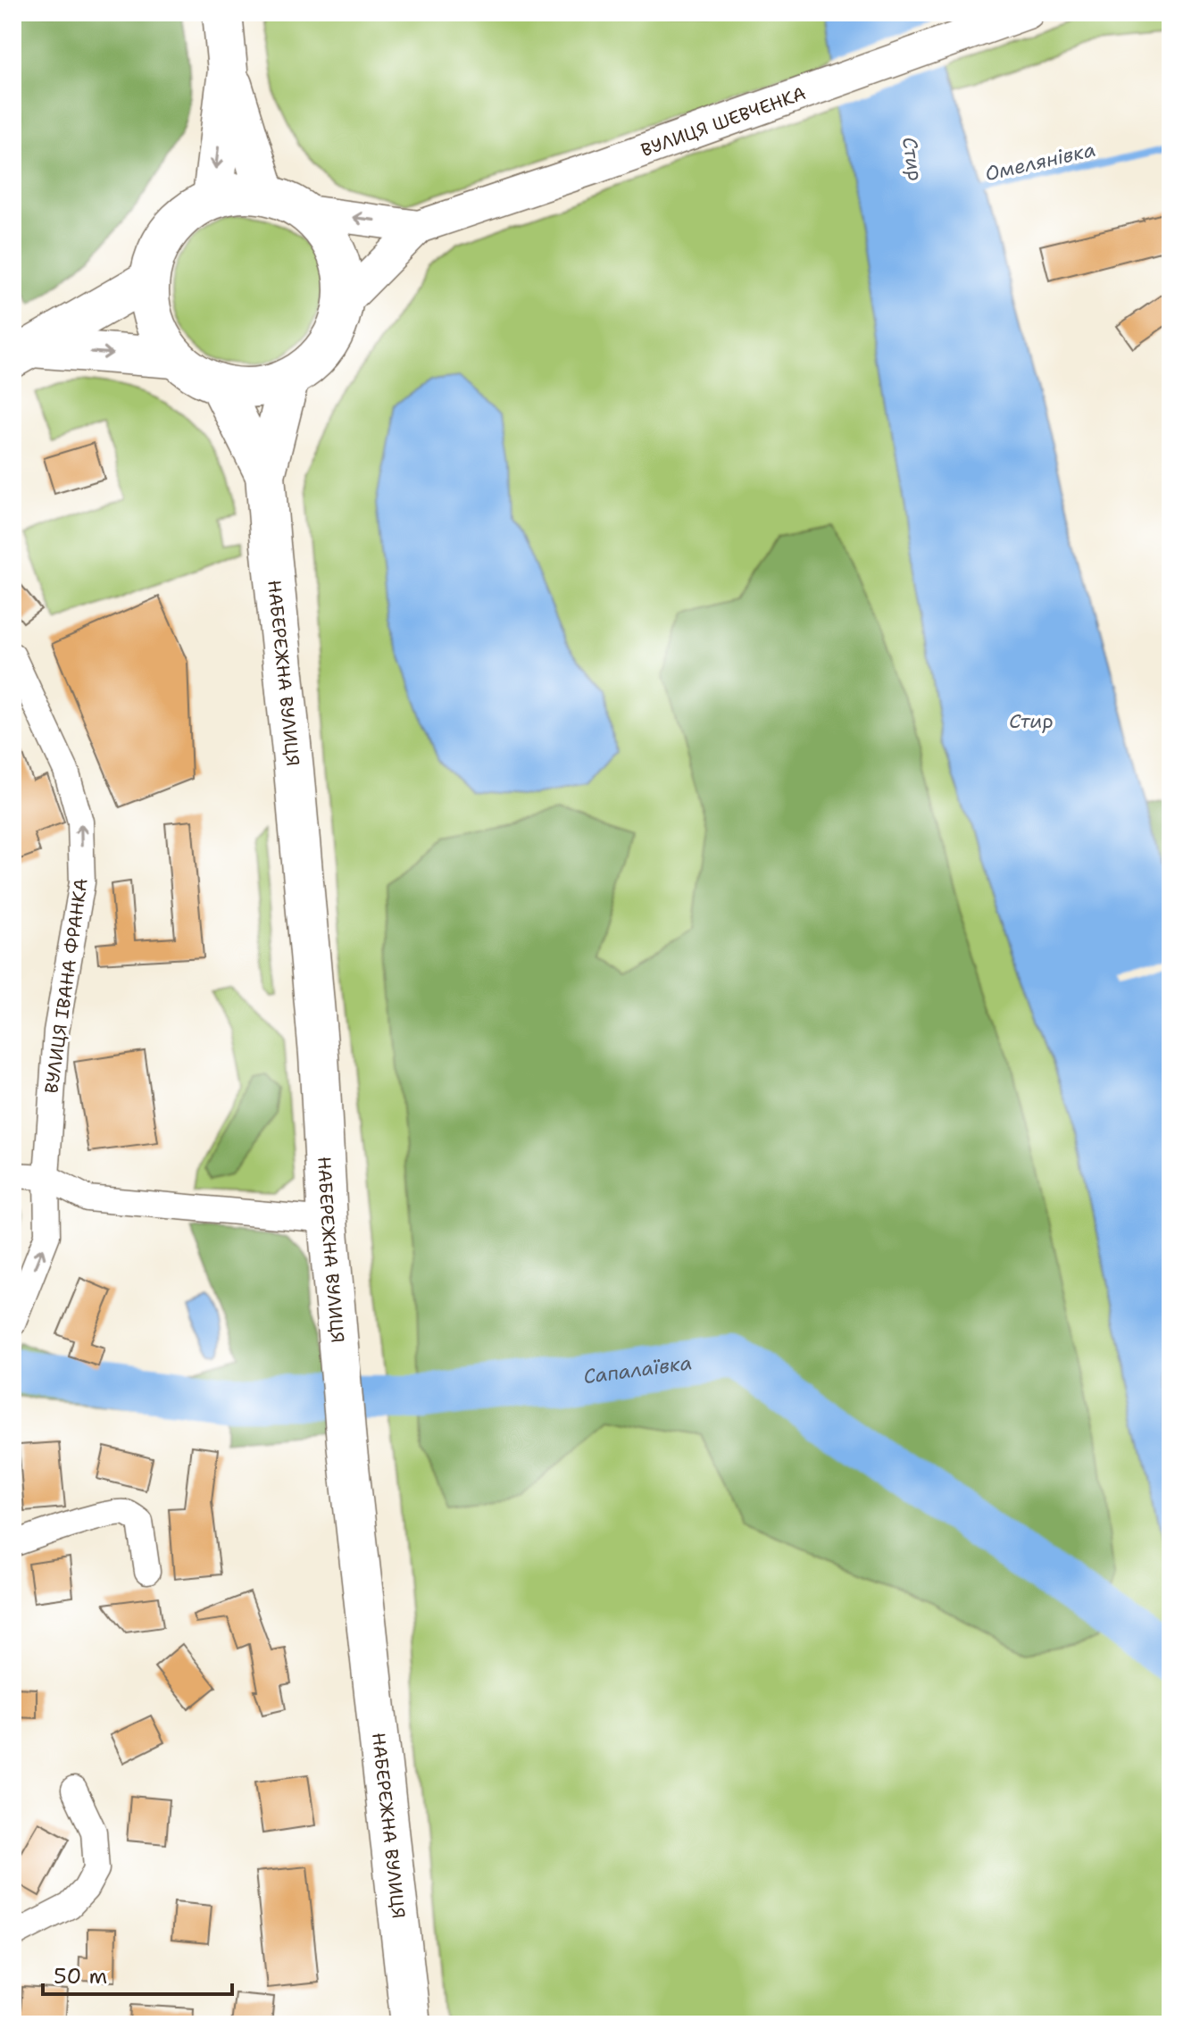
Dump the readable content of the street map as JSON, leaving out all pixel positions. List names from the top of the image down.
{
  "streets": {
    "main road": ["НАБЕРЕЖНА ВУЛИЦЯ"],
    "street": ["ВУЛИЦЯ ШЕВЧЕНКА", "ВУЛИЦЯ ІВАНА ФРАНКА"]
  },
  "crossings": [
    ["ВУЛИЦЯ ШЕВЧЕНКА", "НАБЕРЕЖНА ВУЛИЦЯ"]
  ],
  "one_way": ["ВУЛИЦЯ ІВАНА ФРАНКА"],
  "water": ["Стир", "Омелянівка", "Сапалаївка"],
  "scale_bar": "50 m"
}
